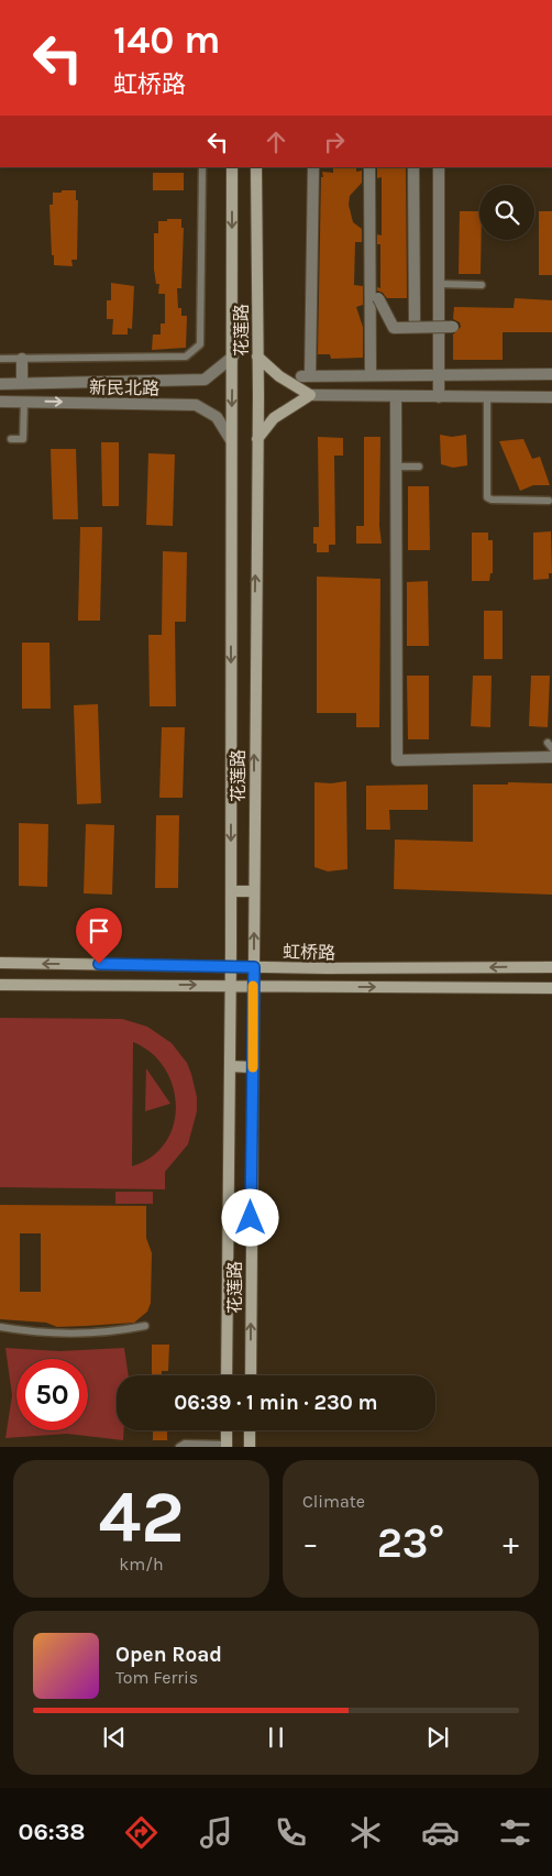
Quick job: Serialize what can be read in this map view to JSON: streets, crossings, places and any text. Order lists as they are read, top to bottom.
{
  "streets": {
    "main road": ["花莲路", "虹桥路"],
    "street": ["新民北路"]
  },
  "crossings": [
    ["花莲路", "新民北路"],
    ["花莲路", "虹桥路"]
  ],
  "page": {
    "turn": ["140 m", "虹桥路"],
    "limit": "50",
    "trip": "06:39 · 1 min · 230 m",
    "tile": [
      ["42", "km/h"],
      "Climate"
    ],
    "heat": ["−", "23°", "+"],
    "song": ["Open Road", "Tom Ferris"],
    "tabs": "06:38"
  }
}
